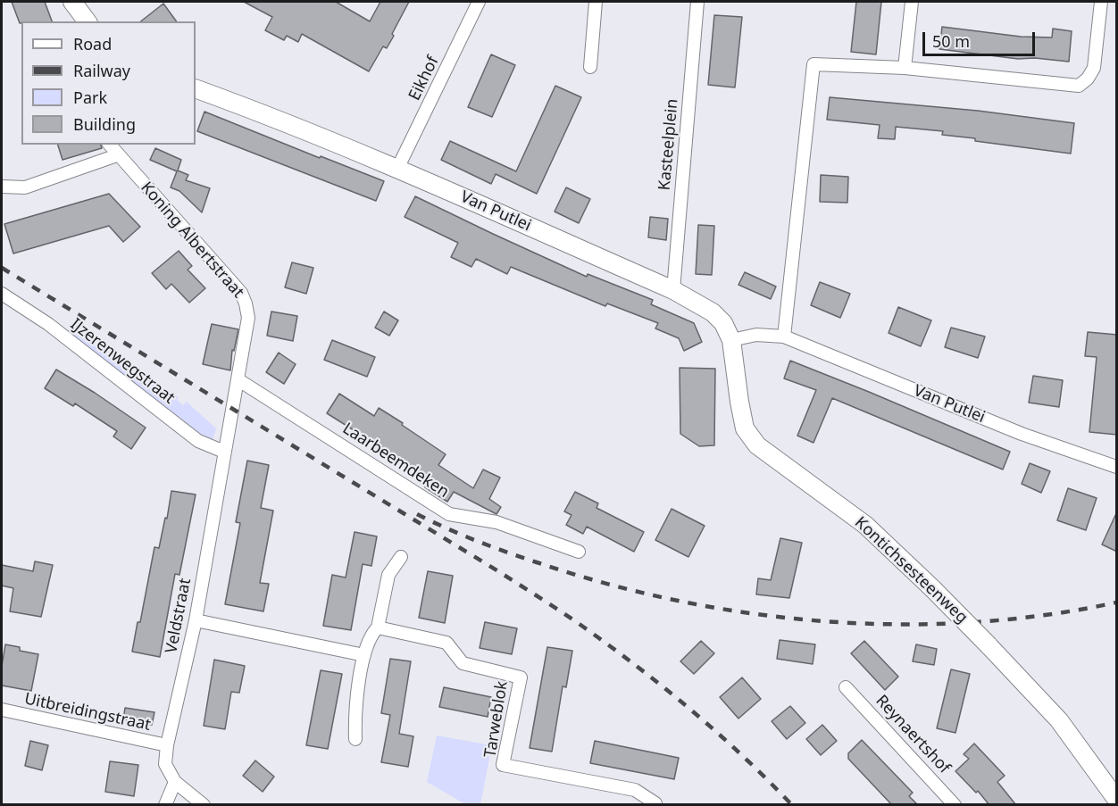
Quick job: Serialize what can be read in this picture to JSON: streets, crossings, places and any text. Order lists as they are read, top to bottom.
{
  "streets": {
    "street": [
      "Eikhof",
      "Kasteelplein",
      "Van Putlei",
      "Koning Albertstraat",
      "IJzerenwegstraat",
      "Laarbeemdeken",
      "Kontichsesteenweg",
      "Veldstraat",
      "Uitbreidingstraat",
      "Tarweblok",
      "Reynaertshof"
    ]
  },
  "crossings": [
    ["Eikhof", "Van Putlei"],
    ["Kasteelplein", "Van Putlei"],
    ["Van Putlei", "Kontichsesteenweg"],
    ["Koning Albertstraat", "Laarbeemdeken"],
    ["Koning Albertstraat", "Veldstraat"],
    ["IJzerenwegstraat", "Veldstraat"],
    ["Veldstraat", "Uitbreidingstraat"]
  ],
  "legend": [
    "Road",
    "Railway",
    "Park",
    "Building"
  ],
  "scale_bar": "50 m"
}
